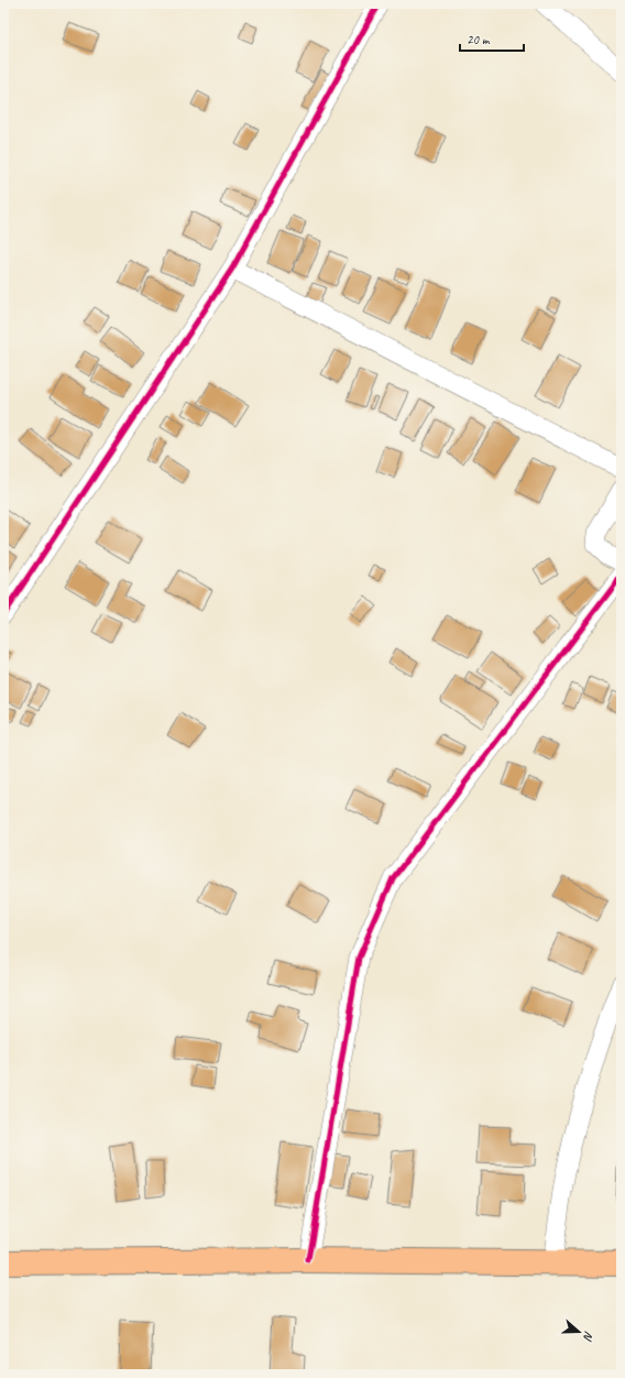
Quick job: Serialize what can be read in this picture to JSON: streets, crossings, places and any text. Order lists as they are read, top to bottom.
{
  "scale_bar": "20 m",
  "north": "right"
}
